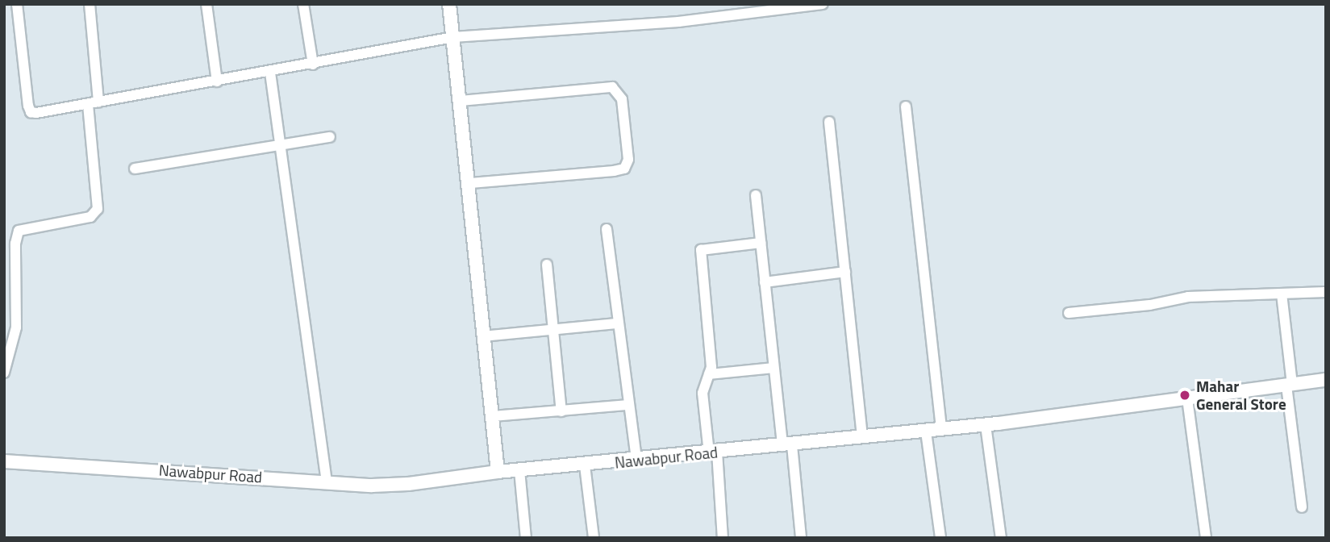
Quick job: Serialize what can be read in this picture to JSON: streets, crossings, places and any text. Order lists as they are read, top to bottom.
{
  "streets": {
    "street": ["Nawabpur Road"]
  },
  "places": ["Mahar General Store"]
}
